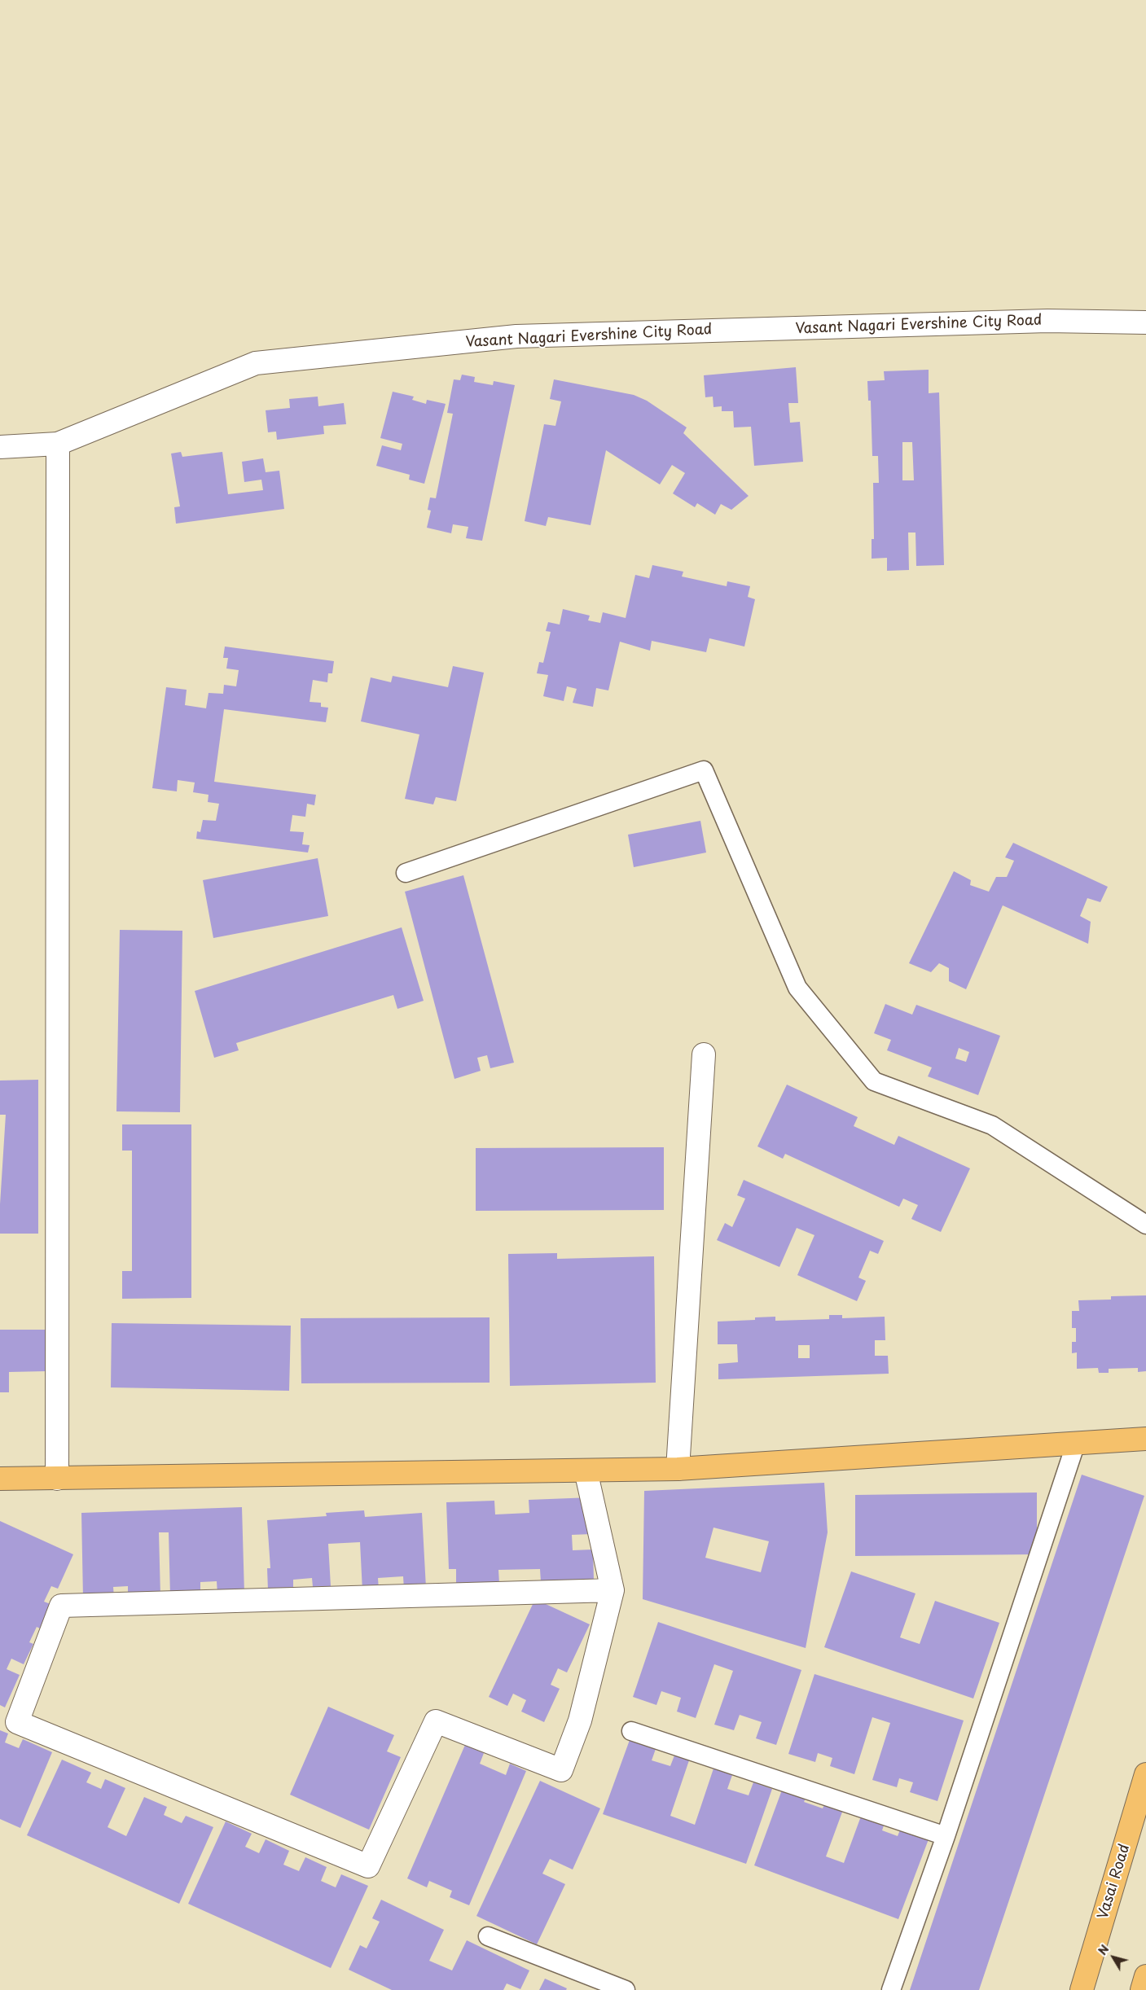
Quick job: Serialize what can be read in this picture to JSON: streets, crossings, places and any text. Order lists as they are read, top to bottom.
{
  "streets": {
    "main road": ["Vasai Road"],
    "street": ["Vasant Nagari Evershine City Road"]
  },
  "north": "top left"
}
